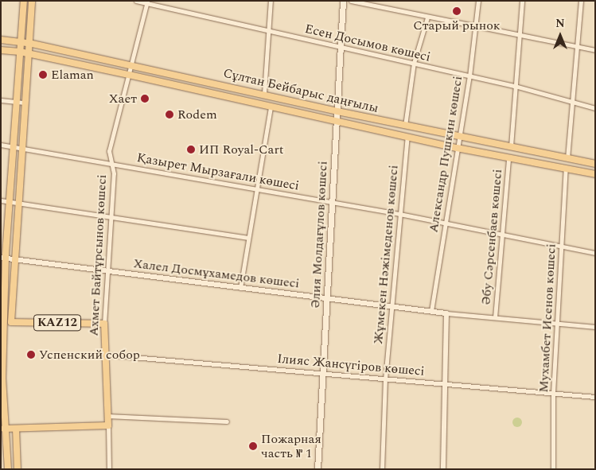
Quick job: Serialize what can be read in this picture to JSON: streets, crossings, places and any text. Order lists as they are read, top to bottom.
{
  "streets": {
    "main road": [
      "Сұлтан Бейбарыс даңғылы",
      "Әлия Молдағұлов көшесі",
      "Ахмет Байтұрсынов көшесі",
      "KAZ12"
    ],
    "street": [
      "Есен Досымов көшесі",
      "Александр Пушкин көшесі",
      "Қазырет Мырзағали көшесі",
      "Әбу Сәрсенбаев көшесі",
      "Жұмекен Нәжімеденов көшесі",
      "Халел Досмұхамедов көшесі",
      "Мухамбет Исенов көшесі",
      "Ілияс Жансүгіров көшесі"
    ]
  },
  "crossings": [
    ["Есен Досымов көшесі", "Александр Пушкин көшесі"],
    ["Есен Досымов көшесі", "Әлия Молдағұлов көшесі"],
    ["Есен Досымов көшесі", "Ахмет Байтұрсынов көшесі"],
    ["Сұлтан Бейбарыс даңғылы", "Александр Пушкин көшесі"],
    ["Сұлтан Бейбарыс даңғылы", "Әлия Молдағұлов көшесі"],
    ["Сұлтан Бейбарыс даңғылы", "Әбу Сәрсенбаев көшесі"],
    ["Сұлтан Бейбарыс даңғылы", "Жұмекен Нәжімеденов көшесі"],
    ["Сұлтан Бейбарыс даңғылы", "Ахмет Байтұрсынов көшесі"],
    ["Сұлтан Бейбарыс даңғылы", "Мухамбет Исенов көшесі"],
    ["Александр Пушкин көшесі", "Қазырет Мырзағали көшесі"],
    ["Александр Пушкин көшесі", "Халел Досмұхамедов көшесі"],
    ["Қазырет Мырзағали көшесі", "Әлия Молдағұлов көшесі"],
    ["Қазырет Мырзағали көшесі", "Әбу Сәрсенбаев көшесі"],
    ["Қазырет Мырзағали көшесі", "Жұмекен Нәжімеденов көшесі"],
    ["Қазырет Мырзағали көшесі", "Ахмет Байтұрсынов көшесі"],
    ["Қазырет Мырзағали көшесі", "Мухамбет Исенов көшесі"],
    ["Әлия Молдағұлов көшесі", "Халел Досмұхамедов көшесі"],
    ["Әлия Молдағұлов көшесі", "Ілияс Жансүгіров көшесі"],
    ["Әбу Сәрсенбаев көшесі", "Халел Досмұхамедов көшесі"],
    ["Жұмекен Нәжімеденов көшесі", "Халел Досмұхамедов көшесі"],
    ["Жұмекен Нәжімеденов көшесі", "Ілияс Жансүгіров көшесі"],
    ["Ахмет Байтұрсынов көшесі", "Халел Досмұхамедов көшесі"],
    ["Ахмет Байтұрсынов көшесі", "KAZ12"],
    ["Ахмет Байтұрсынов көшесі", "Ілияс Жансүгіров көшесі"],
    ["Халел Досмұхамедов көшесі", "Мухамбет Исенов көшесі"],
    ["Мухамбет Исенов көшесі", "Ілияс Жансүгіров көшесі"]
  ],
  "places": [
    "Старый рынок",
    "Elaman",
    "Хает",
    "Rodem",
    "ИП Royal-Cart",
    "Успенский собор",
    "Пожарная часть № 1"
  ],
  "north": "top"
}
